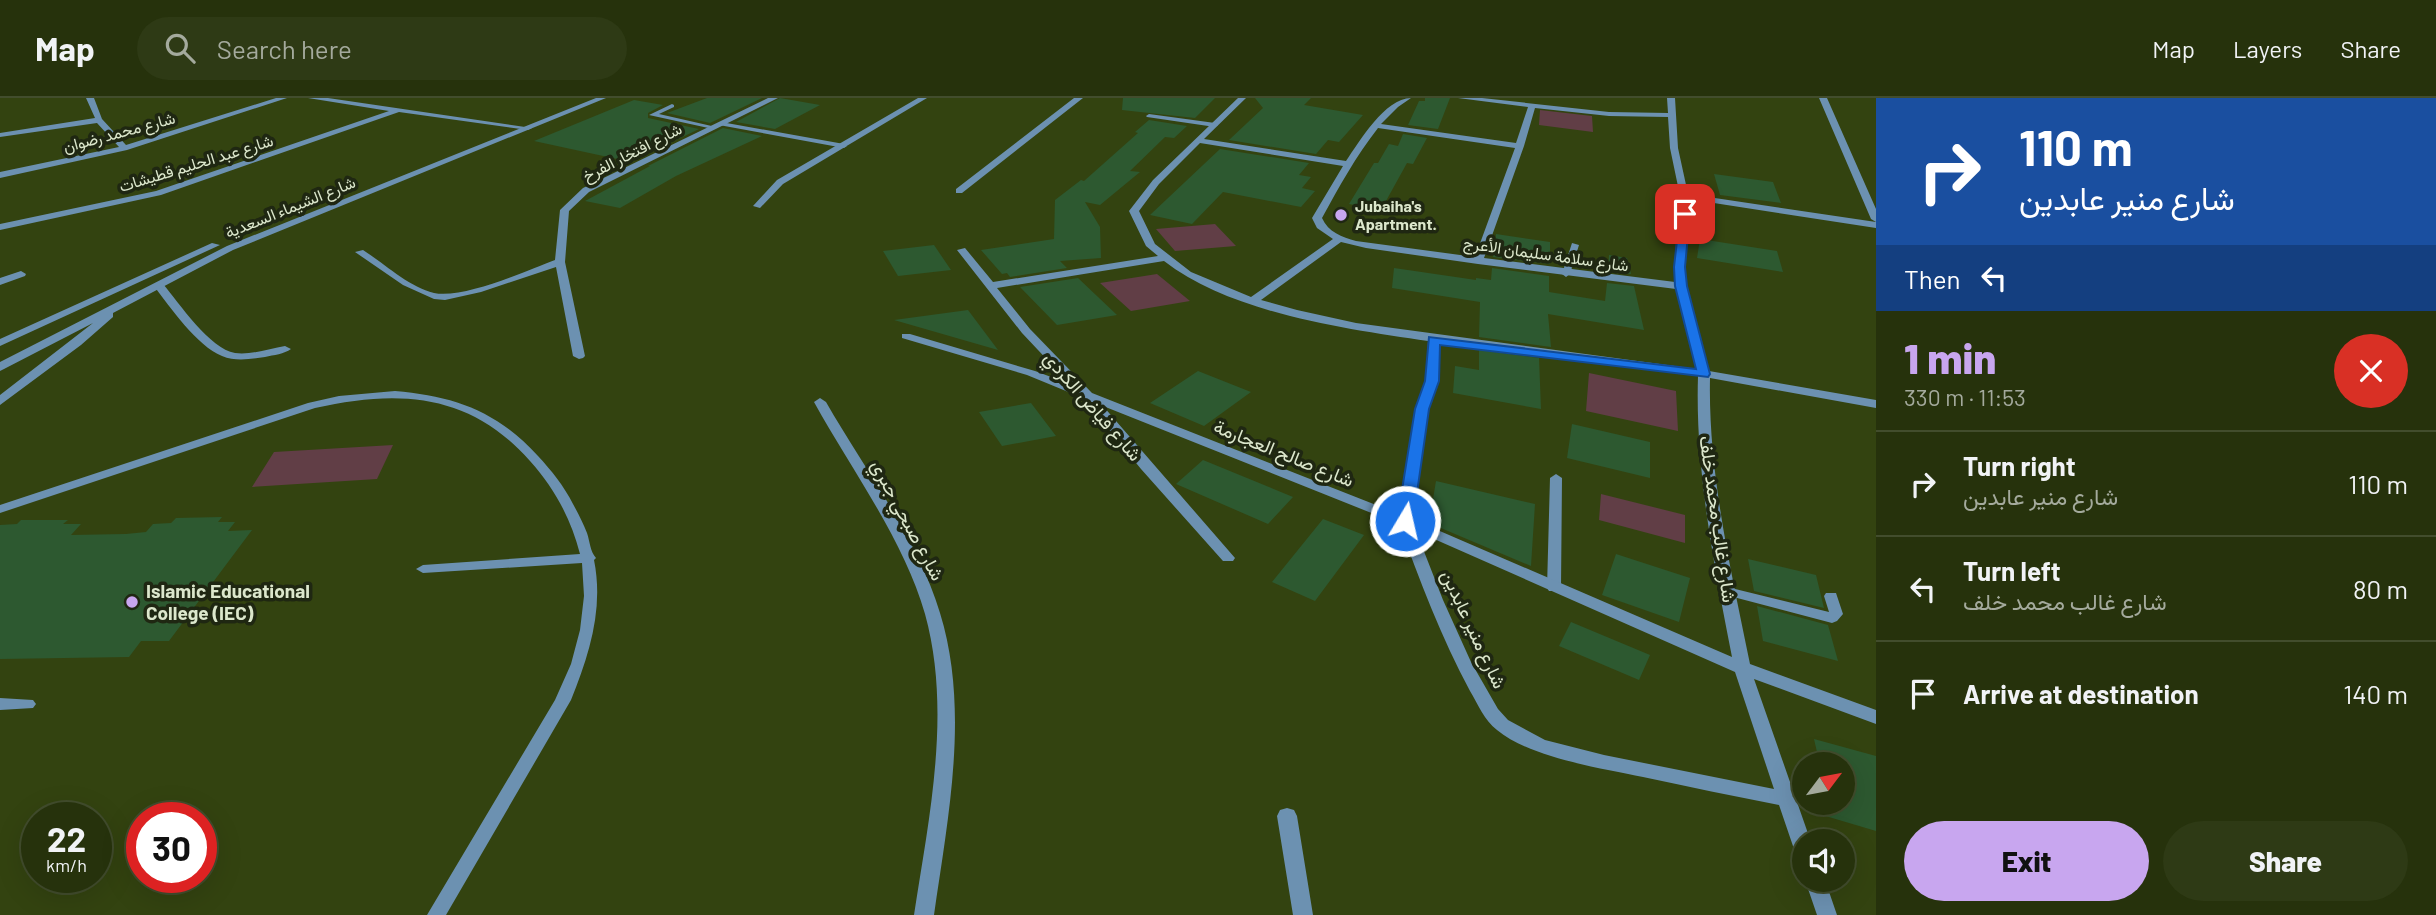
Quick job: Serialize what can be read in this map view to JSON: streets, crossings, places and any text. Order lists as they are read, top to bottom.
{
  "streets": {
    "street": [
      "شارع محمد رضوان",
      "شارع افتخار الفرخ",
      "شارع عبد الحليم قطيشات",
      "شارع الشيماء السعدية",
      "شارع سلامة سليمان الأعرج",
      "شارع فياض الكردي",
      "شارع صالح العجارمة",
      "شارع غالب محمد خلف",
      "شارع صبحي جبري",
      "شارع منير عابدين"
    ]
  },
  "crossings": [
    ["شارع سلامة سليمان الأعرج", "شارع غالب محمد خلف"],
    ["شارع فياض الكردي", "شارع صالح العجارمة"],
    ["شارع صالح العجارمة", "شارع غالب محمد خلف"],
    ["شارع صالح العجارمة", "شارع منير عابدين"],
    ["شارع غالب محمد خلف", "شارع منير عابدين"]
  ],
  "places": ["Jubaiha's Apartment.", "Islamic Educational College (IEC)"],
  "north": "top right",
  "page": {
    "header": "Map",
    "search": "Search here",
    "nav": ["Map", "Layers", "Share"],
    "turn": ["110 m", "شارع منير عابدين"],
    "then": "Then",
    "heading": ["1 min", "330 m · 11:53"],
    "list": [
      {
        "name": "Turn right",
        "note": "شارع منير عابدين",
        "value": "110 m"
      },
      {
        "name": "Turn left",
        "note": "شارع غالب محمد خلف",
        "value": "80 m"
      },
      {
        "name": "Arrive at destination",
        "value": "140 m"
      }
    ],
    "speed": "22 km/h",
    "limit": "30",
    "buttons": ["Exit", "Share"]
  }
}
